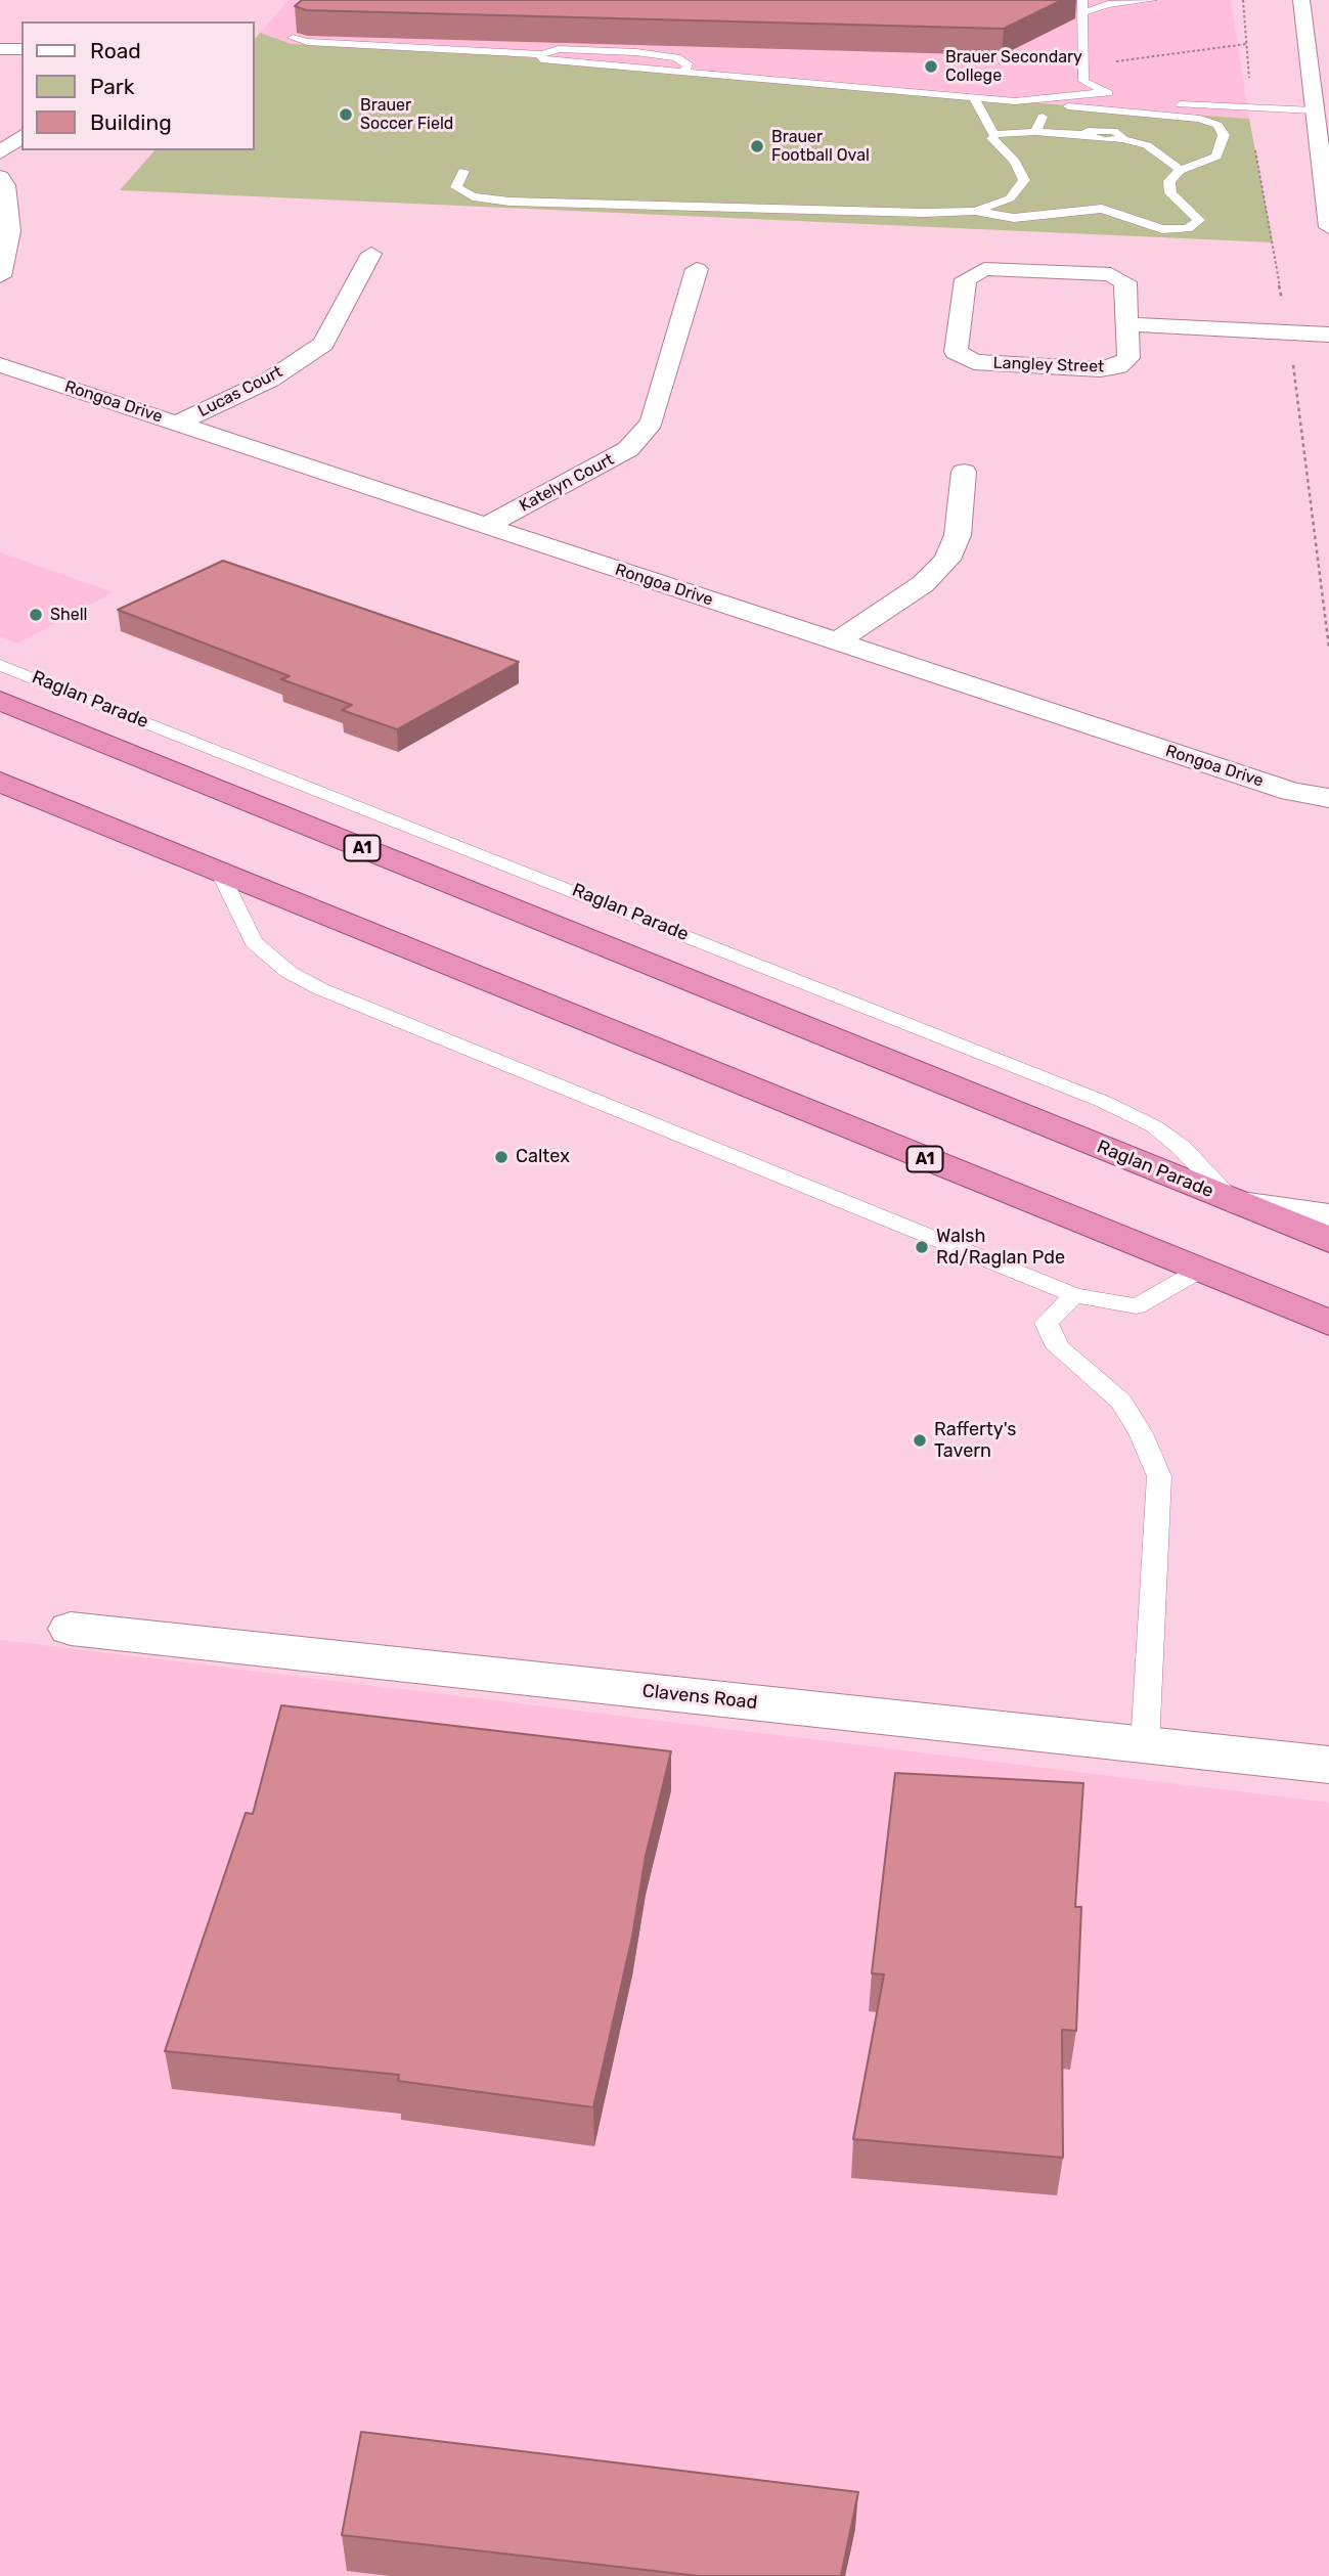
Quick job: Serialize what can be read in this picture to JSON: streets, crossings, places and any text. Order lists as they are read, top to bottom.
{
  "streets": {
    "highway": ["Raglan Parade", "A1"],
    "street": [
      "Langley Street",
      "Lucas Court",
      "Rongoa Drive",
      "Katelyn Court",
      "Clavens Road"
    ]
  },
  "crossings": [
    ["Lucas Court", "Rongoa Drive"],
    ["Rongoa Drive", "Katelyn Court"]
  ],
  "places": [
    "Brauer Secondary College",
    "Brauer Soccer Field",
    "Brauer Football Oval",
    "Shell",
    "Caltex",
    "Walsh Rd/Raglan Pde",
    "Rafferty's Tavern"
  ],
  "legend": ["Road", "Park", "Building"]
}
